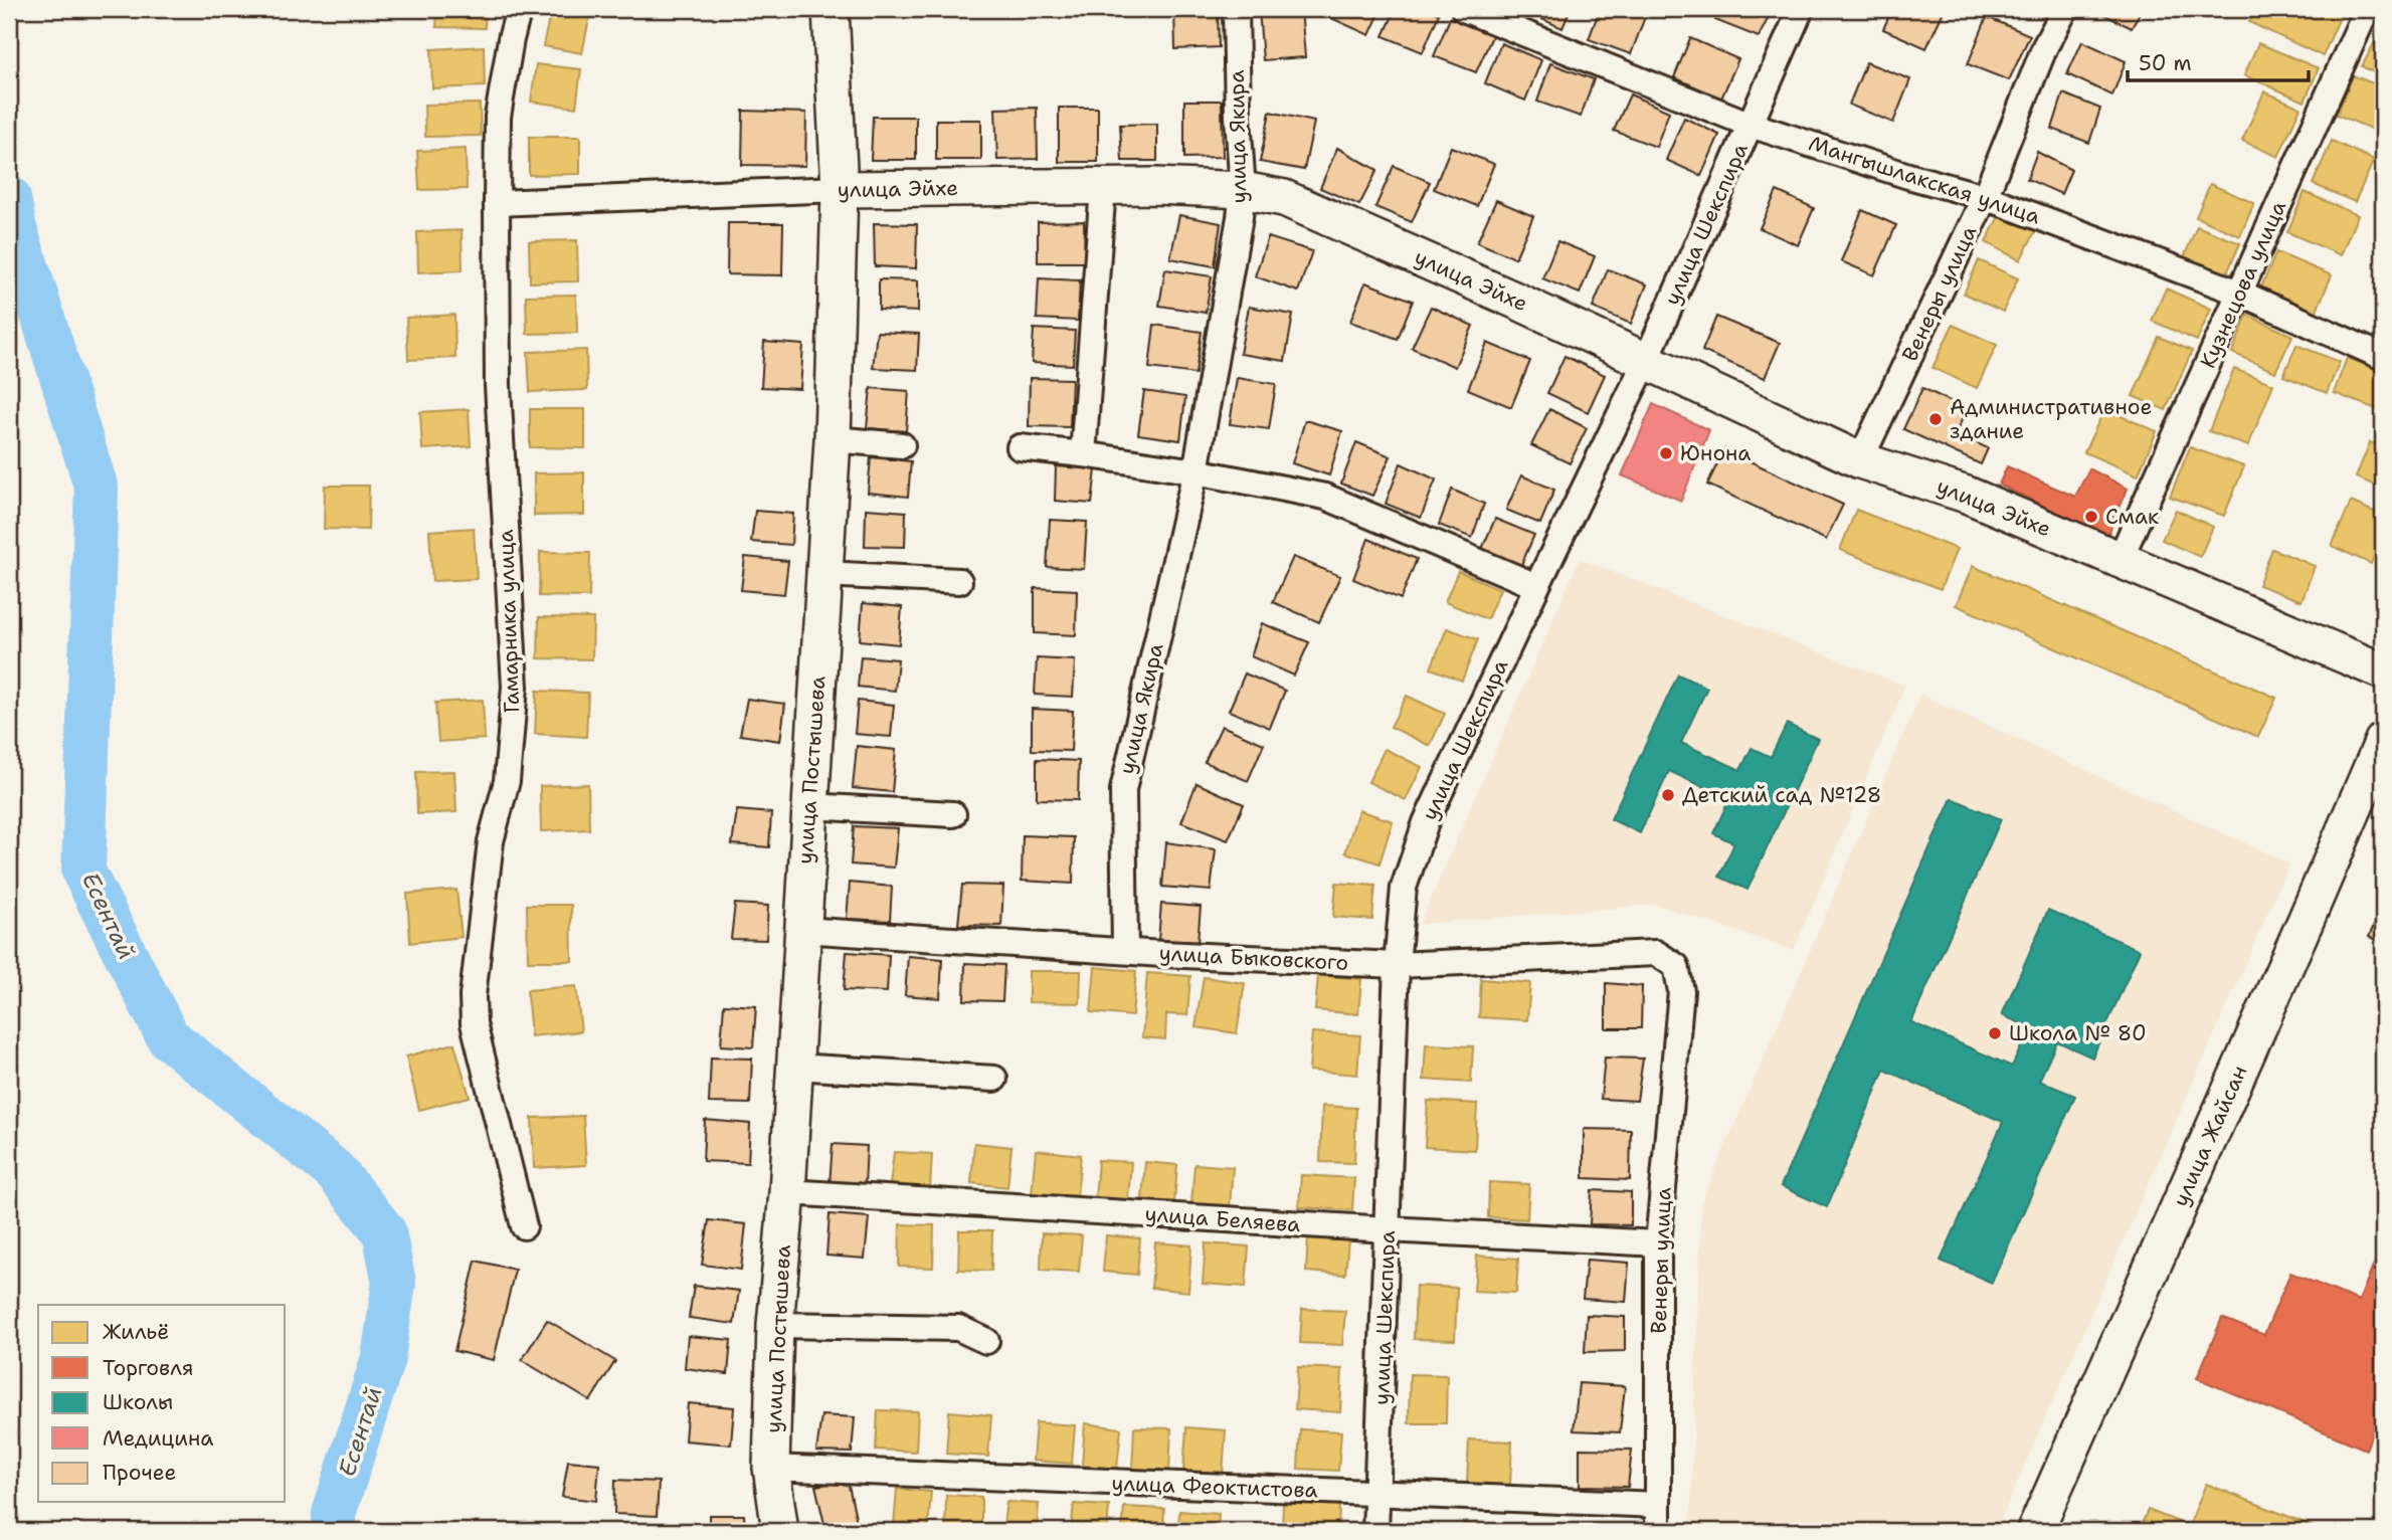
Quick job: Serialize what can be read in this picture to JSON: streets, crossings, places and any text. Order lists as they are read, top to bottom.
{
  "streets": {
    "street": [
      "улица Якира",
      "Мангышлакская улица",
      "улица Эйхе",
      "улица Шекспира",
      "Кузнецова улица",
      "Венеры улица",
      "Гамарника улица",
      "улица Постышева",
      "улица Быковского",
      "улица Жайсан",
      "улица Беляева",
      "улица Феоктистова"
    ]
  },
  "crossings": [
    ["улица Якира", "улица Эйхе"],
    ["улица Якира", "улица Быковского"],
    ["Мангышлакская улица", "улица Шекспира"],
    ["Мангышлакская улица", "Кузнецова улица"],
    ["Мангышлакская улица", "Венеры улица"],
    ["улица Эйхе", "улица Шекспира"],
    ["улица Эйхе", "Кузнецова улица"],
    ["улица Эйхе", "Венеры улица"],
    ["улица Эйхе", "Гамарника улица"],
    ["улица Эйхе", "улица Постышева"],
    ["улица Шекспира", "улица Быковского"],
    ["улица Шекспира", "улица Беляева"],
    ["улица Шекспира", "улица Феоктистова"],
    ["Венеры улица", "улица Быковского"],
    ["Венеры улица", "улица Беляева"],
    ["Венеры улица", "улица Феоктистова"],
    ["улица Постышева", "улица Быковского"],
    ["улица Постышева", "улица Беляева"],
    ["улица Постышева", "улица Феоктистова"]
  ],
  "water": ["Есентай"],
  "places": [
    "Административное здание",
    "Юнона",
    "Смак",
    "Детский сад №128",
    "Школа № 80"
  ],
  "legend": [
    "Жильё",
    "Торговля",
    "Школы",
    "Медицина",
    "Прочее"
  ],
  "scale_bar": "50 m"
}
